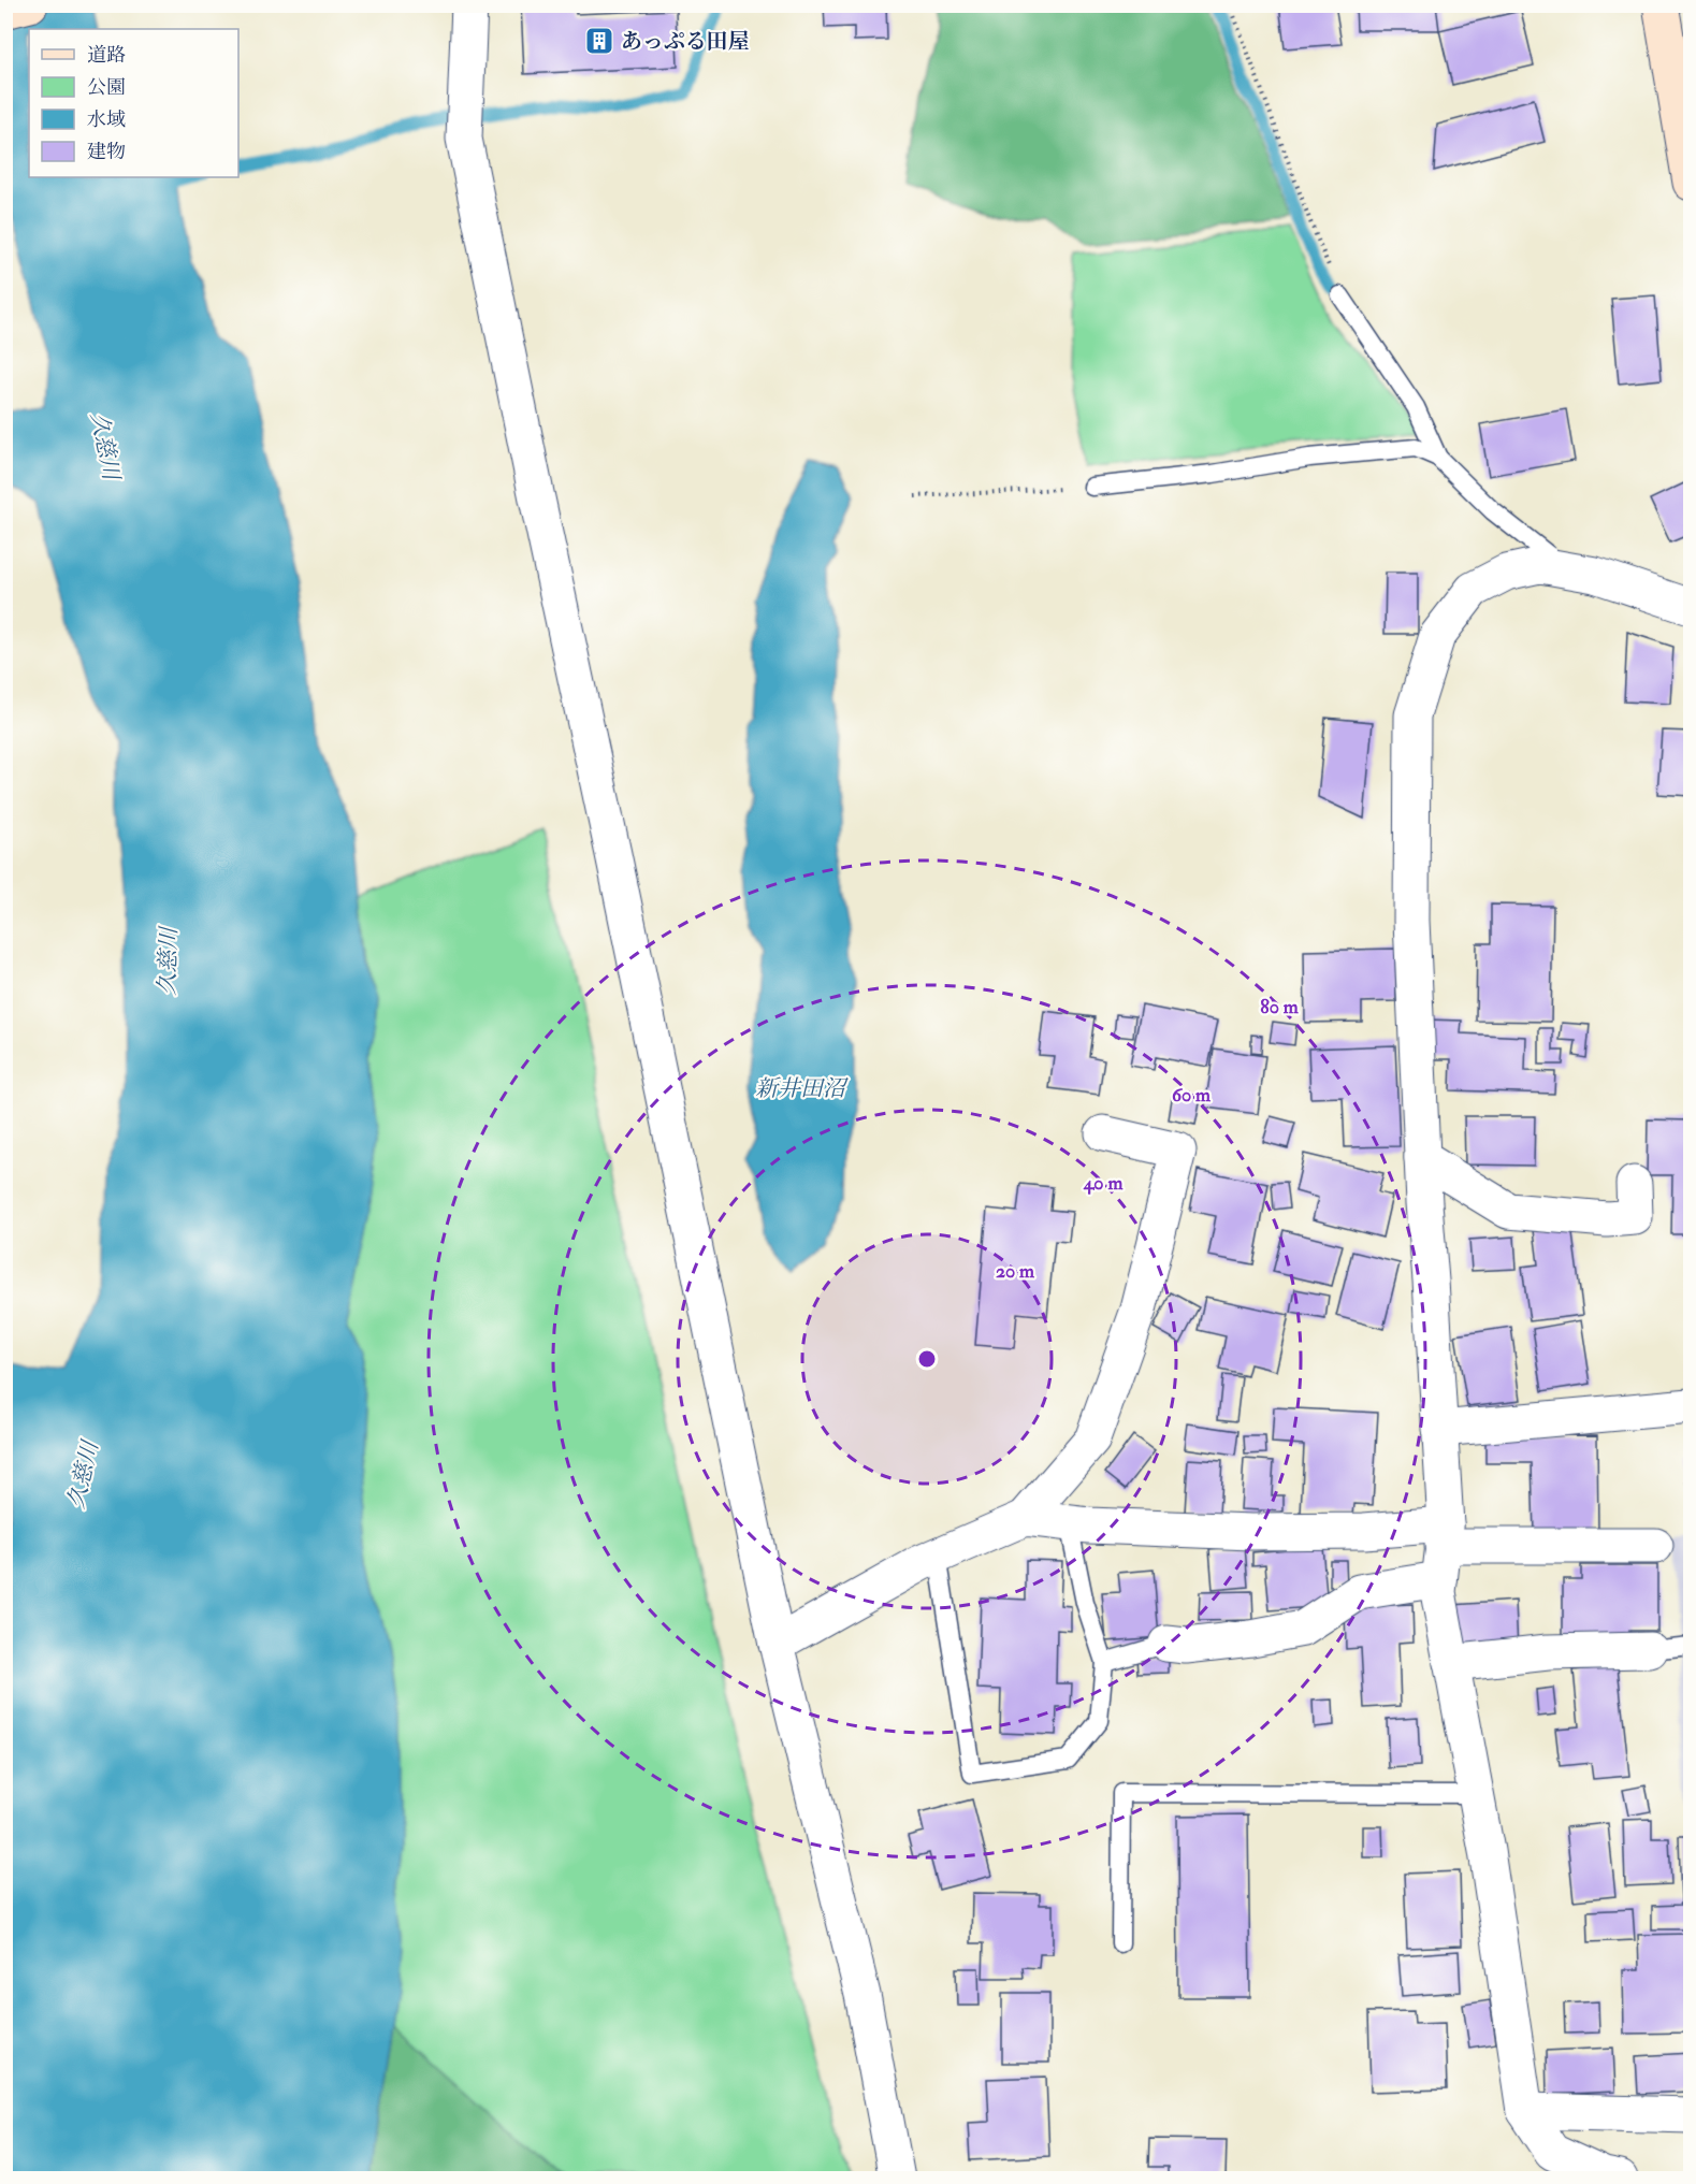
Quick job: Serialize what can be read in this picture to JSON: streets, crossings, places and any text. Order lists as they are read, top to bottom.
{
  "water": ["久慈川", "新井田沼"],
  "places": {
    "building": ["あっぷる田屋"]
  },
  "legend": [
    "道路",
    "公園",
    "水域",
    "建物"
  ],
  "rings": [
    "80 m",
    "60 m",
    "40 m",
    "20 m"
  ]
}
